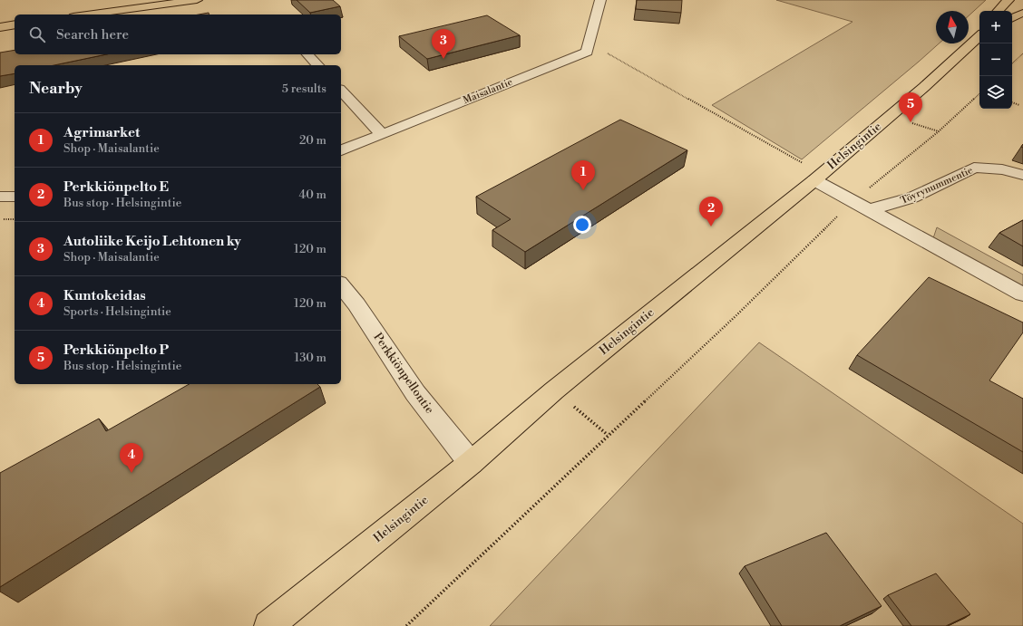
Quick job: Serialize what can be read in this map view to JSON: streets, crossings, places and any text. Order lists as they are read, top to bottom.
{
  "streets": {
    "main road": ["Helsingintie"],
    "street": ["Maisalantie", "Töyrynummentie", "Perkkiönpellontie"]
  },
  "crossings": [
    ["Helsingintie", "Perkkiönpellontie"]
  ],
  "north": "top",
  "page": {
    "map_buttons": ["+", "−"],
    "search": "Search here",
    "pins": [
      "3",
      "5",
      "1",
      "2",
      "4"
    ],
    "heading": ["Nearby", "5 results"],
    "list": [
      {
        "mark": "1",
        "name": "Agrimarket",
        "note": "Shop · Maisalantie",
        "value": "20 m"
      },
      {
        "mark": "2",
        "name": "Perkkiönpelto E",
        "note": "Bus stop · Helsingintie",
        "value": "40 m"
      },
      {
        "mark": "3",
        "name": "Autoliike Keijo Lehtonen ky",
        "note": "Shop · Maisalantie",
        "value": "120 m"
      },
      {
        "mark": "4",
        "name": "Kuntokeidas",
        "note": "Sports · Helsingintie",
        "value": "120 m"
      },
      {
        "mark": "5",
        "name": "Perkkiönpelto P",
        "note": "Bus stop · Helsingintie",
        "value": "130 m"
      }
    ]
  }
}
